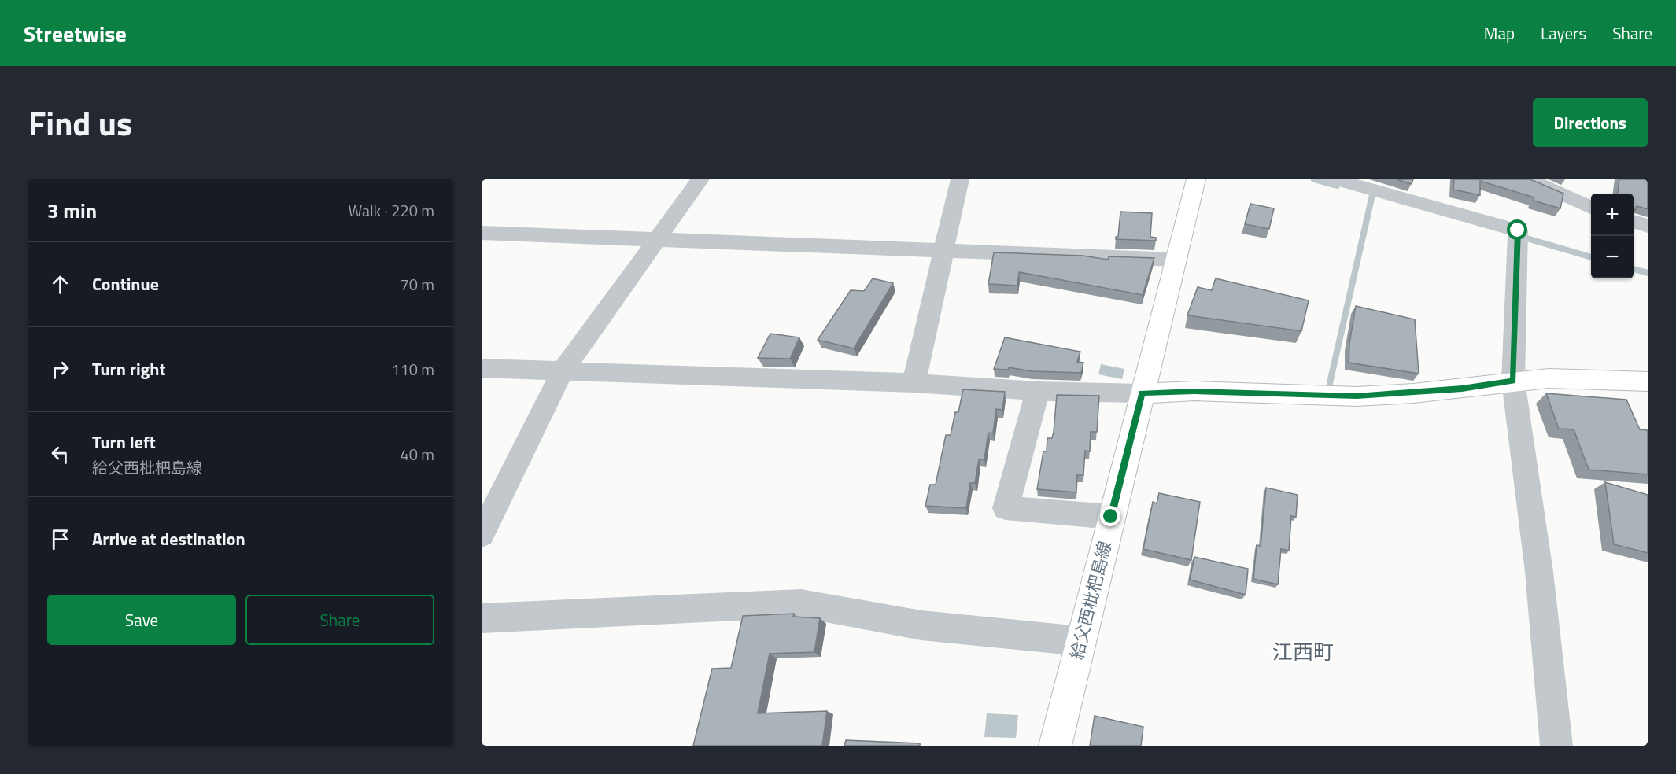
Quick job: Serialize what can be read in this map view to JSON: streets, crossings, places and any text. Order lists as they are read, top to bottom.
{
  "streets": {
    "main road": ["給父西枇杷島線"]
  },
  "districts": ["江西町"],
  "page": {
    "header": "Streetwise",
    "nav": ["Map", "Layers", "Share"],
    "title": "Find us",
    "buttons": [
      "Directions",
      ["Save", "Share"]
    ],
    "heading": ["3 min", "Walk · 220 m"],
    "map_buttons": ["+", "−"],
    "list": [
      ["Continue", "70 m"],
      ["Turn right", "110 m"],
      ["Turn left", "給父西枇杷島線", "40 m"],
      "Arrive at destination"
    ]
  }
}
